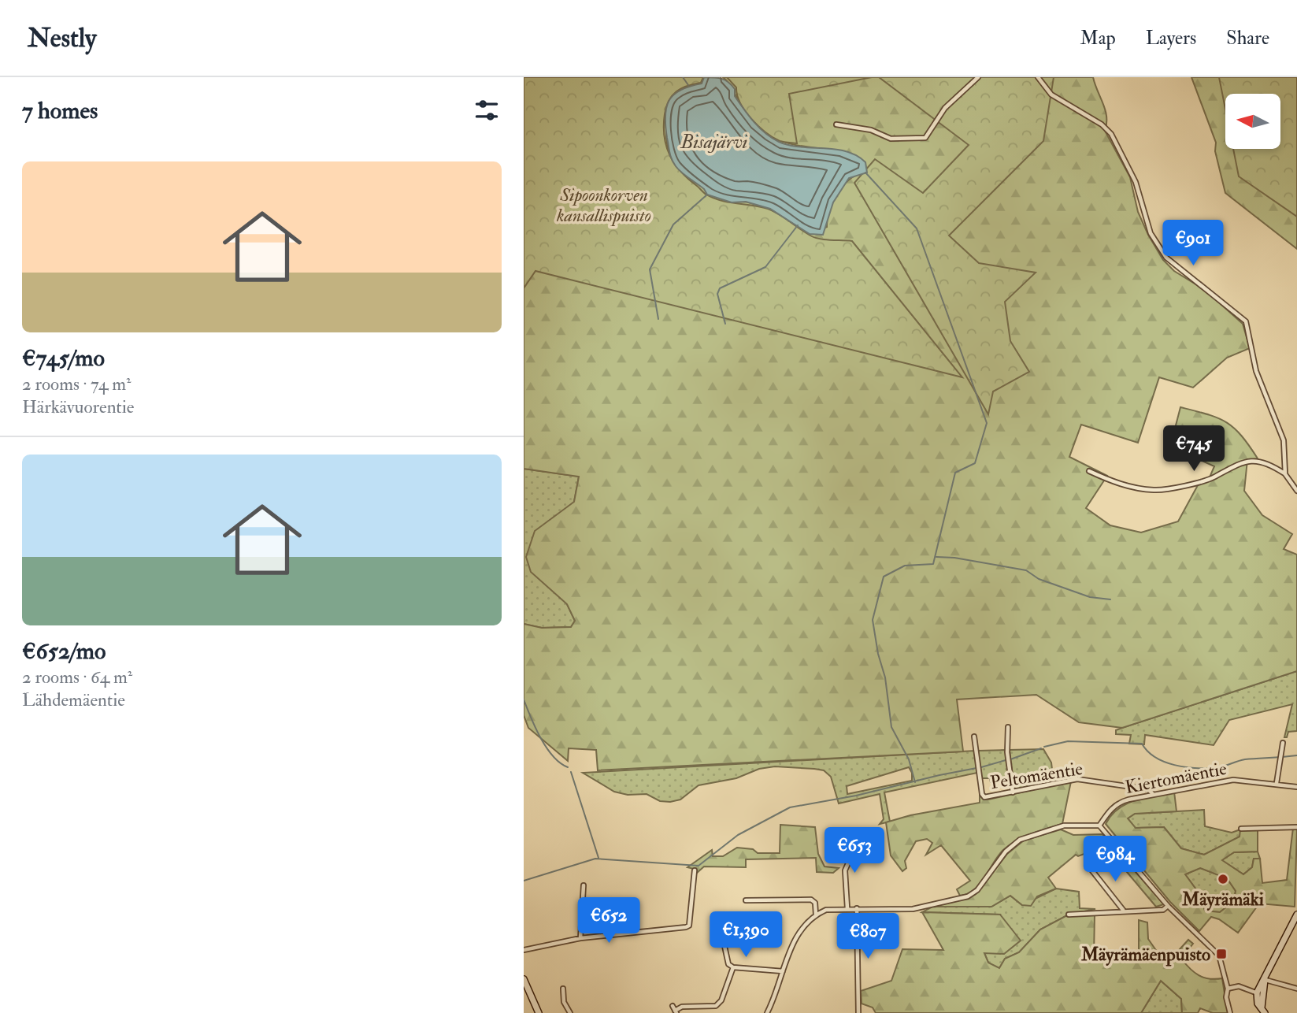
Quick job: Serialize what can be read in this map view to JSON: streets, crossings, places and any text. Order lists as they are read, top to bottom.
{
  "streets": {
    "street": ["Peltomäentie", "Kiertomäentie"]
  },
  "crossings": [
    ["Peltomäentie", "Kiertomäentie"]
  ],
  "water": ["Bisajärvi"],
  "parks": ["Sipoonkorven kansallispuisto"],
  "places": {
    "other": ["Mäyrämäki"],
    "transit": ["Mäyrämäenpuisto"]
  },
  "north": "left",
  "page": {
    "header": "Nestly",
    "nav": ["Map", "Layers", "Share"],
    "heading": "7 homes",
    "list": [
      {
        "name": "€745/mo",
        "note": "2 rooms · 74 m² · Härkävuorentie"
      },
      {
        "name": "€652/mo",
        "note": "2 rooms · 64 m² · Lähdemäentie"
      }
    ],
    "price": [
      "€901",
      "€745",
      "€653",
      "€984",
      "€652",
      "€1,390",
      "€807"
    ]
  }
}
